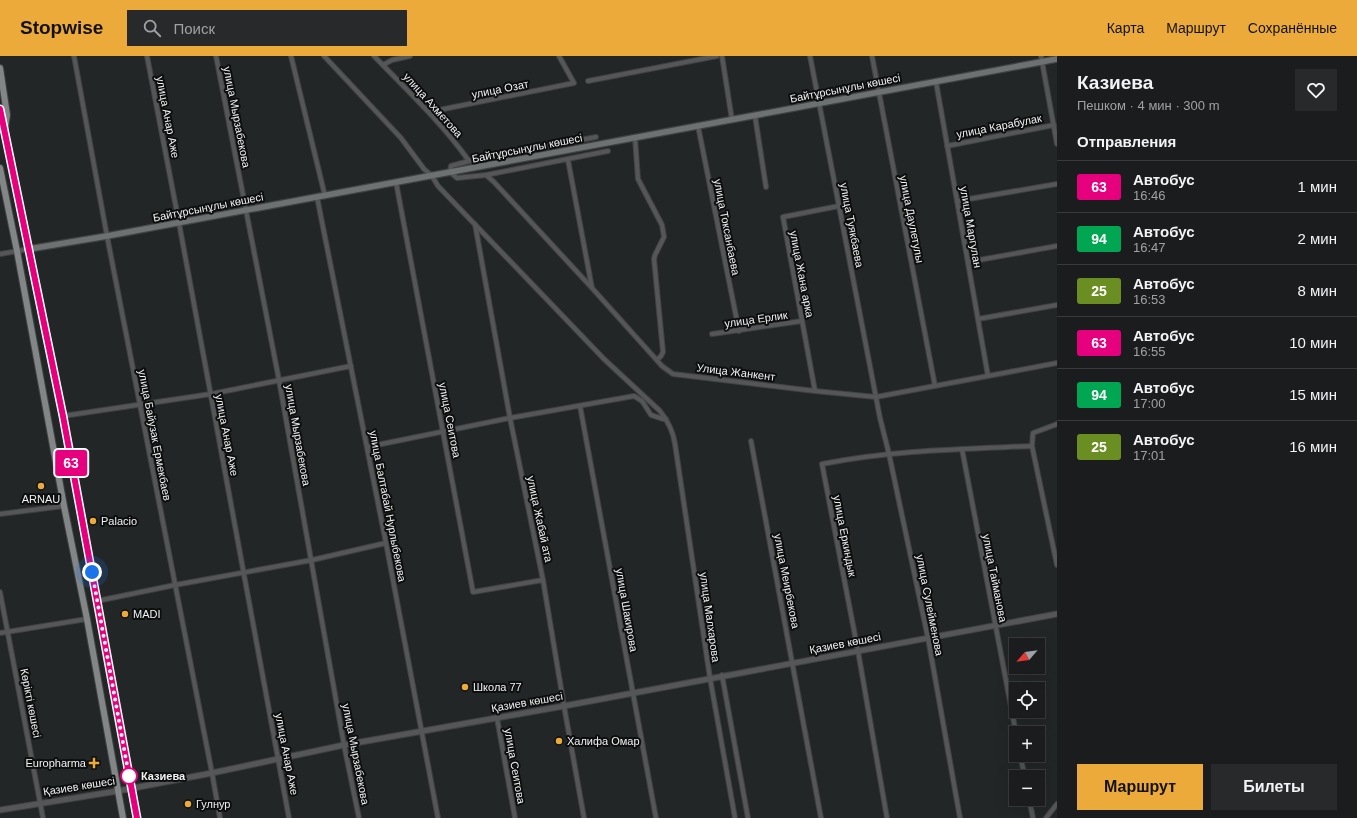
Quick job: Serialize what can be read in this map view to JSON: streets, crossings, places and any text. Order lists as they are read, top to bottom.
{
  "streets": {
    "main road": ["Байтұрсынұлы көшесі"],
    "street": [
      "улица Озат",
      "улица Ахметова",
      "улица Анар Аже",
      "улица Мырзабекова",
      "улица Карабулак",
      "улица Даулетулы",
      "улица Туякбаева",
      "улица Токсанбаева",
      "улица Маргулан",
      "улица Жана арка",
      "улица Ерлик",
      "Улица Жанкент",
      "улица Сеитова",
      "улица Байузак Ермекбаев",
      "улица Балтабай Нурлыбекова",
      "улица Жабай ата",
      "улица Еркиндык",
      "улица Тайманова",
      "улица Меирбекова",
      "улица Сулейменова",
      "улица Шакирова",
      "улица Малхарова",
      "Қазиев көшесі",
      "Көрікті көшесі"
    ]
  },
  "crossings": [
    ["Байтұрсынұлы көшесі", "улица Анар Аже"],
    ["Байтұрсынұлы көшесі", "улица Мырзабекова"],
    ["Байтұрсынұлы көшесі", "улица Даулетулы"],
    ["Байтұрсынұлы көшесі", "улица Туякбаева"],
    ["Байтұрсынұлы көшесі", "улица Токсанбаева"],
    ["Байтұрсынұлы көшесі", "улица Маргулан"],
    ["Байтұрсынұлы көшесі", "улица Сеитова"],
    ["Байтұрсынұлы көшесі", "улица Байузак Ермекбаев"],
    ["Байтұрсынұлы көшесі", "улица Балтабай Нурлыбекова"],
    ["Байтұрсынұлы көшесі", "улица Малхарова"],
    ["улица Озат", "улица Ахметова"],
    ["улица Анар Аже", "Қазиев көшесі"],
    ["улица Мырзабекова", "Қазиев көшесі"],
    ["улица Карабулак", "улица Маргулан"],
    ["улица Даулетулы", "Улица Жанкент"],
    ["улица Туякбаева", "улица Жана арка"],
    ["улица Туякбаева", "Улица Жанкент"],
    ["улица Туякбаева", "улица Сулейменова"],
    ["улица Токсанбаева", "улица Ерлик"],
    ["улица Маргулан", "Улица Жанкент"],
    ["улица Жана арка", "улица Ерлик"],
    ["улица Жана арка", "Улица Жанкент"],
    ["Улица Жанкент", "улица Сулейменова"],
    ["улица Сеитова", "улица Жабай ата"],
    ["улица Сеитова", "Қазиев көшесі"],
    ["улица Байузак Ермекбаев", "Қазиев көшесі"],
    ["улица Балтабай Нурлыбекова", "Қазиев көшесі"],
    ["улица Жабай ата", "улица Малхарова"],
    ["улица Жабай ата", "Қазиев көшесі"],
    ["улица Еркиндык", "улица Тайманова"],
    ["улица Еркиндык", "улица Сулейменова"],
    ["улица Еркиндык", "Қазиев көшесі"],
    ["улица Тайманова", "Қазиев көшесі"],
    ["улица Меирбекова", "Қазиев көшесі"],
    ["улица Сулейменова", "Қазиев көшесі"],
    ["улица Шакирова", "Қазиев көшесі"],
    ["улица Малхарова", "Қазиев көшесі"],
    ["Қазиев көшесі", "Көрікті көшесі"]
  ],
  "places": {
    "other": [
      "ARNAU",
      "Palacio",
      "MADI",
      "Школа 77",
      "Халифа Омар",
      "Казиева",
      "Гулнур"
    ],
    "health": ["Europharma"]
  },
  "lines": ["bus line 63"],
  "north": "bottom left",
  "page": {
    "header": "Stopwise",
    "search": "Поиск",
    "nav": ["Карта", "Маршрут", "Сохранённые"],
    "on_map": "63",
    "heading": [
      ["Казиева", "Пешком · 4 мин · 300 m"],
      "Отправления"
    ],
    "list": [
      {
        "mark": "63",
        "name": "Автобус",
        "note": "16:46",
        "value": "1 мин"
      },
      {
        "mark": "94",
        "name": "Автобус",
        "note": "16:47",
        "value": "2 мин"
      },
      {
        "mark": "25",
        "name": "Автобус",
        "note": "16:53",
        "value": "8 мин"
      },
      {
        "mark": "63",
        "name": "Автобус",
        "note": "16:55",
        "value": "10 мин"
      },
      {
        "mark": "94",
        "name": "Автобус",
        "note": "17:00",
        "value": "15 мин"
      },
      {
        "mark": "25",
        "name": "Автобус",
        "note": "17:01",
        "value": "16 мин"
      }
    ],
    "map_buttons": ["+", "−"],
    "buttons": ["Маршрут", "Билеты"]
  }
}
